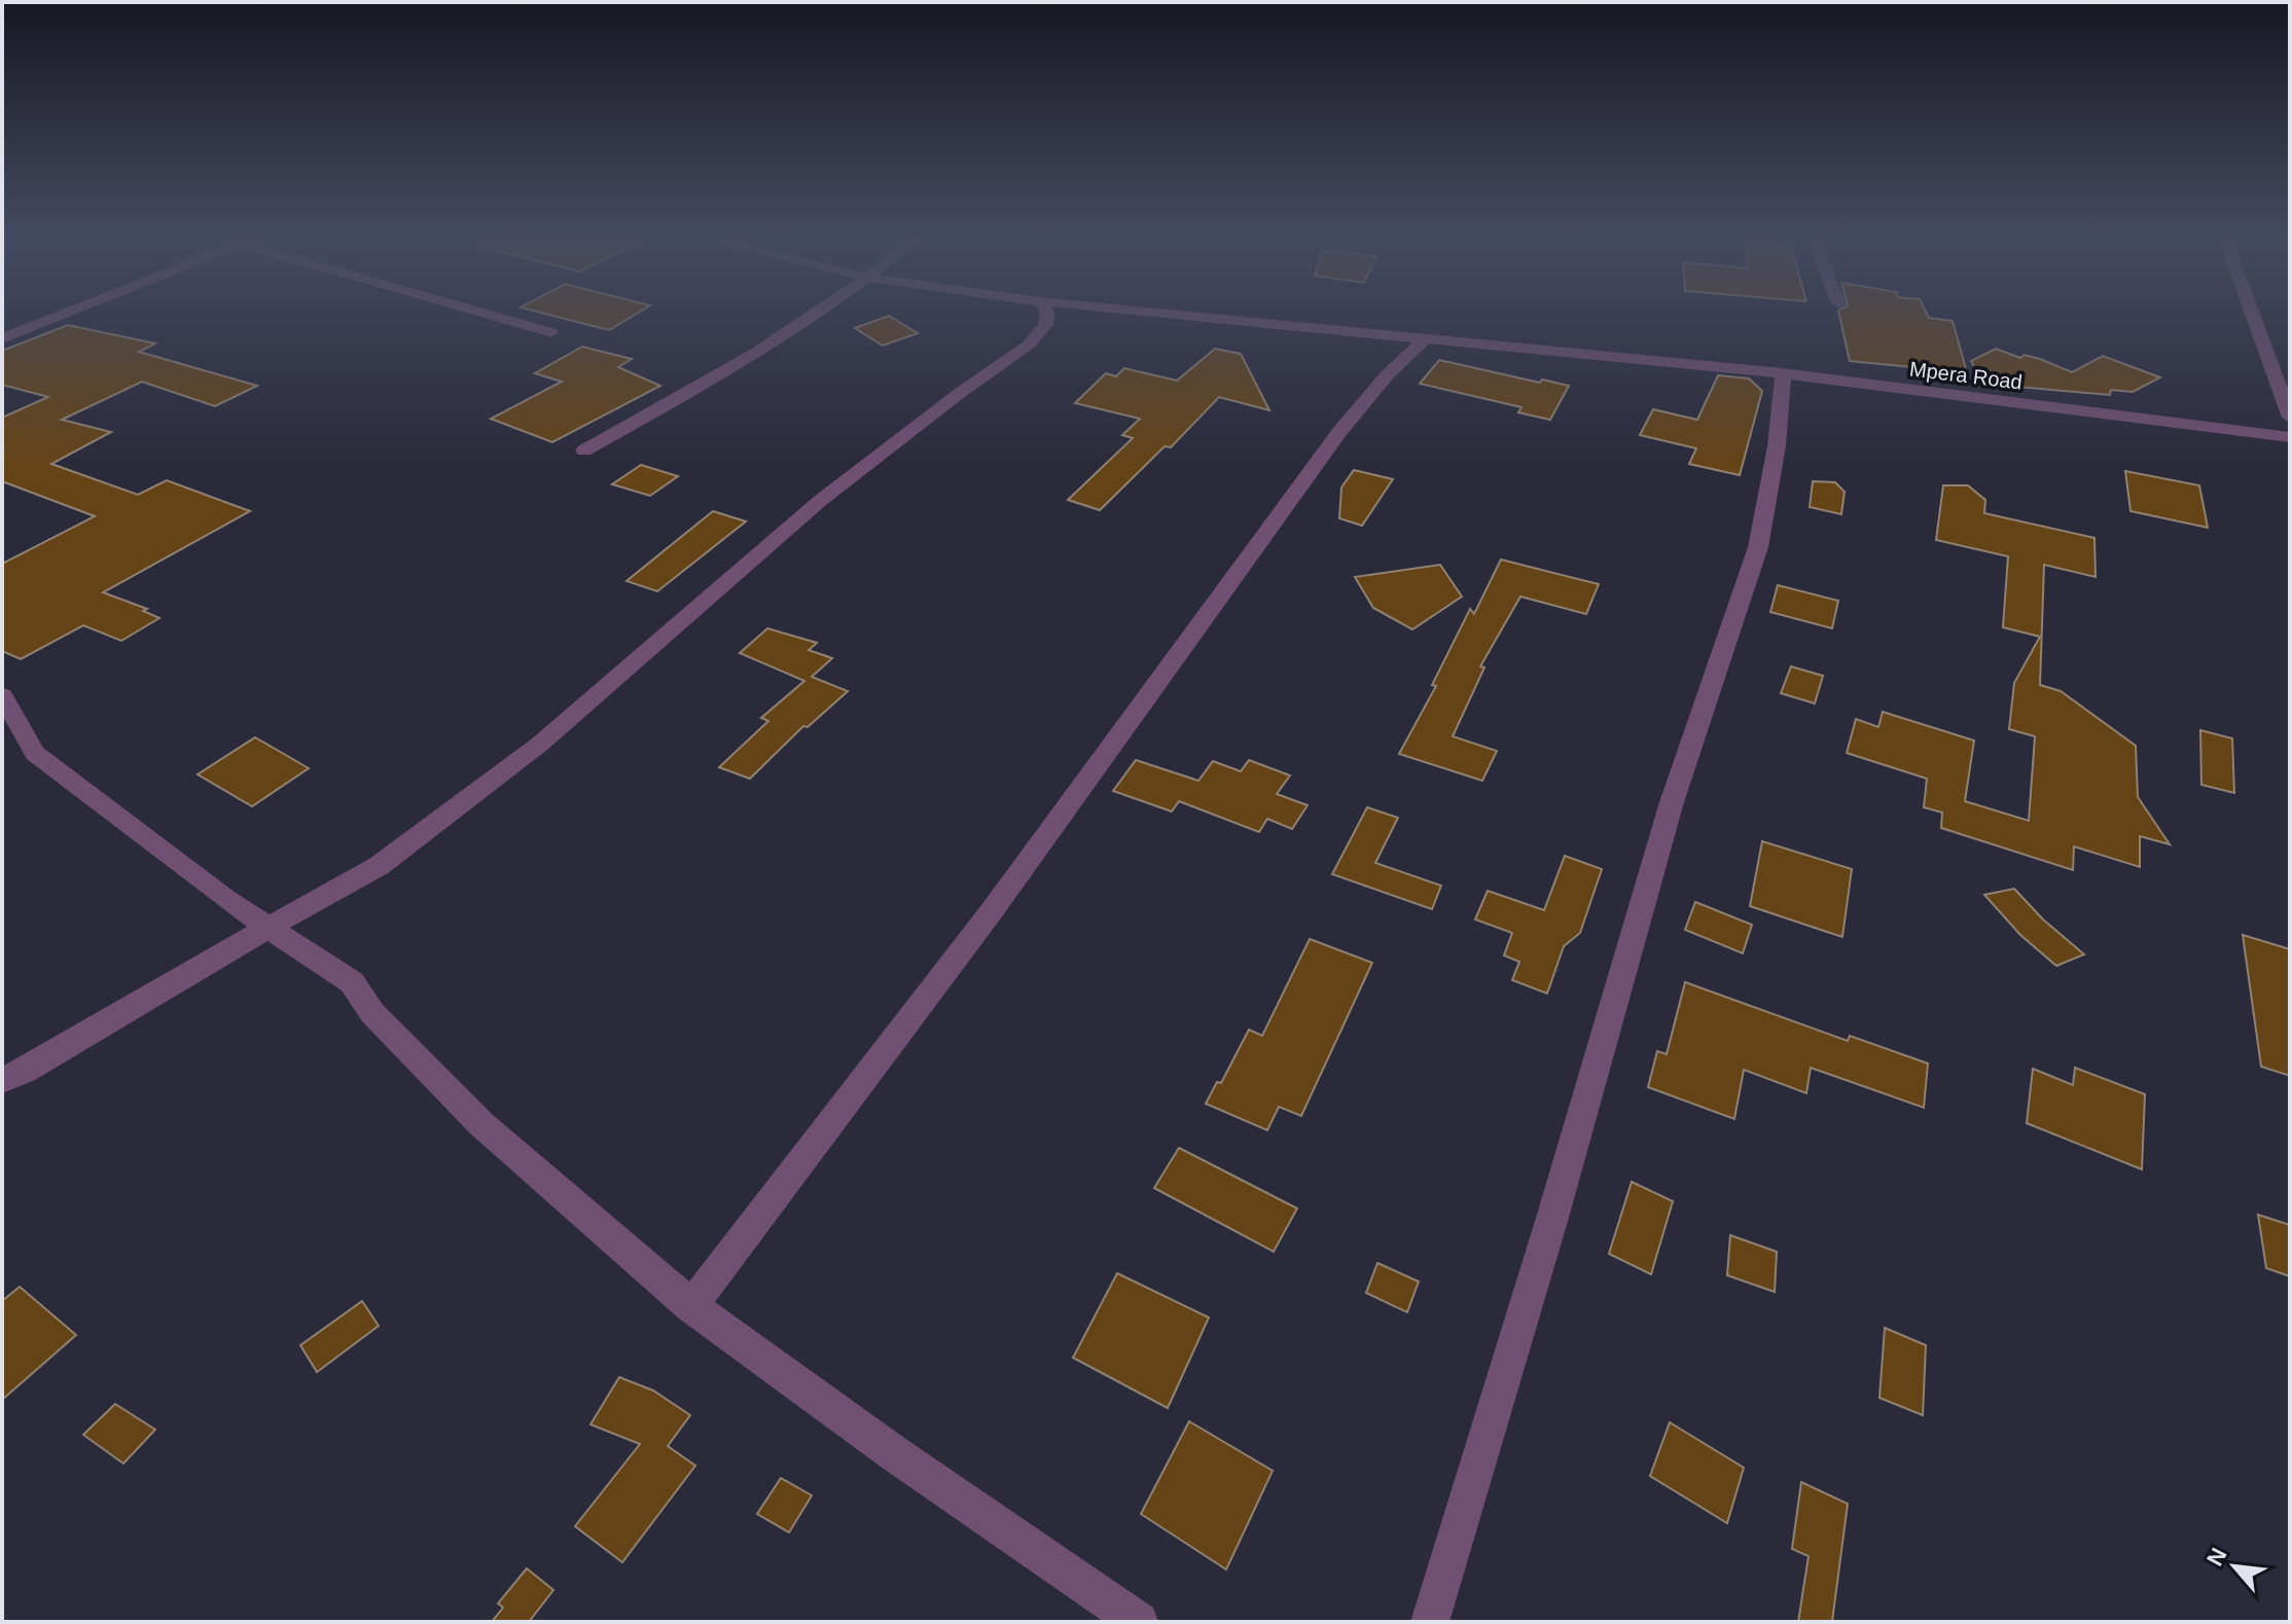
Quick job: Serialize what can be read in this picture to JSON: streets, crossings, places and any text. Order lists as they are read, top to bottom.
{
  "streets": {
    "street": ["Mpera Road"]
  },
  "north": "top left"
}
